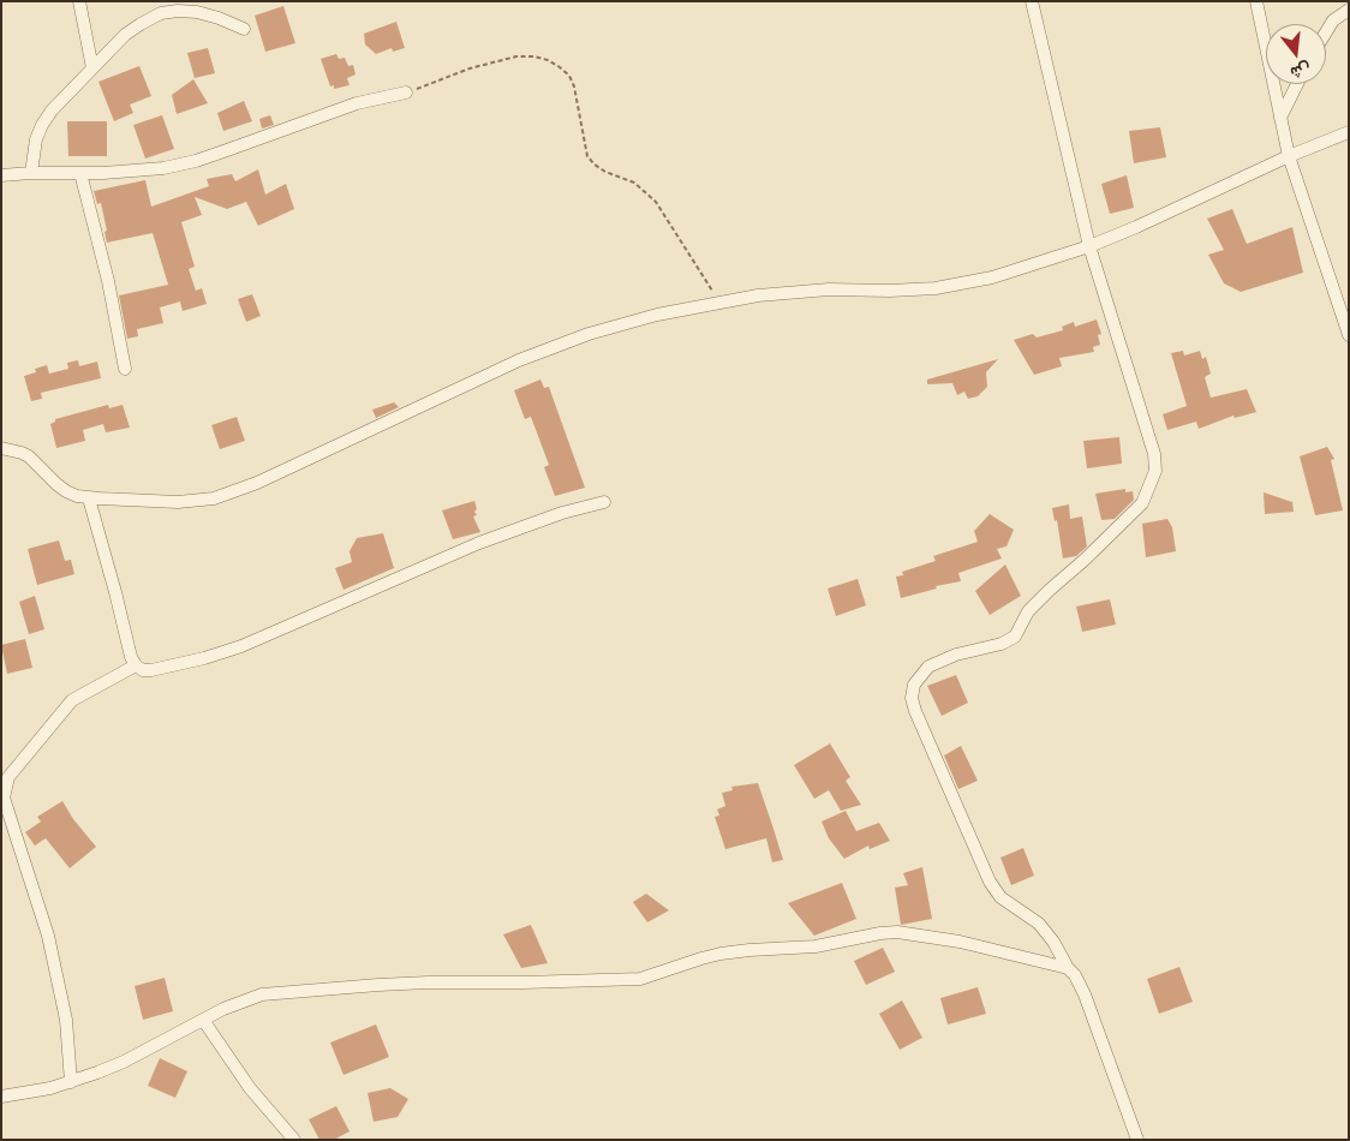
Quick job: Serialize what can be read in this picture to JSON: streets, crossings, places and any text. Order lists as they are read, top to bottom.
{
  "north": "bottom"
}
